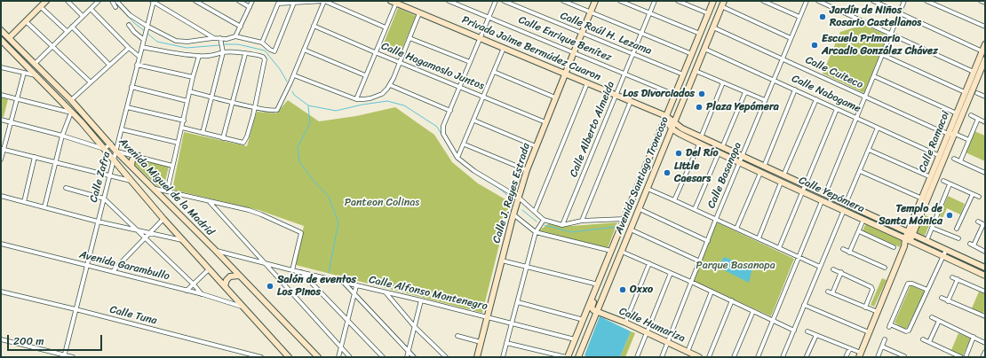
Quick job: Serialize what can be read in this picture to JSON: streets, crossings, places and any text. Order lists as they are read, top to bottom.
{
  "streets": {
    "main road": [
      "Privada Jaime Bermúdez Cuaron",
      "Calle Ramacoi",
      "Avenida Santiago Troncoso",
      "Avenida Miguel de la Madrid",
      "Calle J. Reyes Estrada",
      "Calle Yepómera",
      "Calle Humariza"
    ],
    "street": [
      "Calle Raúl H. Lezama",
      "Calle Enrique Benítez",
      "Calle Hagamoslo Juntos",
      "Calle Cuiteco",
      "Calle Nabogame",
      "Calle Alberto Almeida",
      "Calle Basanopa",
      "Calle Zafra",
      "Avenida Garambullo",
      "Calle Alfonso Montenegro",
      "Calle Tuna"
    ]
  },
  "crossings": [
    ["Calle Raúl H. Lezama", "Calle Alberto Almeida"],
    ["Calle Raúl H. Lezama", "Avenida Santiago Troncoso"],
    ["Calle Raúl H. Lezama", "Calle J. Reyes Estrada"],
    ["Calle Enrique Benítez", "Calle Alberto Almeida"],
    ["Calle Enrique Benítez", "Avenida Santiago Troncoso"],
    ["Calle Enrique Benítez", "Calle J. Reyes Estrada"],
    ["Privada Jaime Bermúdez Cuaron", "Calle Alberto Almeida"],
    ["Privada Jaime Bermúdez Cuaron", "Avenida Santiago Troncoso"],
    ["Privada Jaime Bermúdez Cuaron", "Calle J. Reyes Estrada"],
    ["Privada Jaime Bermúdez Cuaron", "Calle Yepómera"],
    ["Calle Hagamoslo Juntos", "Calle J. Reyes Estrada"],
    ["Calle Cuiteco", "Calle Ramacoi"],
    ["Calle Cuiteco", "Avenida Santiago Troncoso"],
    ["Calle Cuiteco", "Calle Basanopa"],
    ["Calle Nabogame", "Calle Ramacoi"],
    ["Calle Nabogame", "Avenida Santiago Troncoso"],
    ["Calle Nabogame", "Calle Basanopa"],
    ["Calle Ramacoi", "Calle Yepómera"],
    ["Avenida Santiago Troncoso", "Calle Yepómera"],
    ["Avenida Santiago Troncoso", "Calle Alfonso Montenegro"],
    ["Avenida Santiago Troncoso", "Calle Humariza"],
    ["Calle Basanopa", "Calle Yepómera"],
    ["Calle Basanopa", "Calle Humariza"],
    ["Calle Zafra", "Avenida Miguel de la Madrid"],
    ["Calle Zafra", "Avenida Garambullo"],
    ["Calle Zafra", "Calle Tuna"],
    ["Avenida Miguel de la Madrid", "Avenida Garambullo"],
    ["Avenida Miguel de la Madrid", "Calle Alfonso Montenegro"],
    ["Calle J. Reyes Estrada", "Calle Alfonso Montenegro"]
  ],
  "parks": ["Panteon Colinas", "Parque Basanopa"],
  "places": [
    "Jardín de Niños Rosario Castellanos",
    "Escuela Primaria Arcadio González Chávez",
    "Los Divorciados",
    "Plaza Yepómera",
    "Del Río",
    "Little Caesars",
    "Templo de Santa Mónica",
    "Salón de eventos Los Pinos",
    "Oxxo"
  ],
  "scale_bar": "200 m"
}
